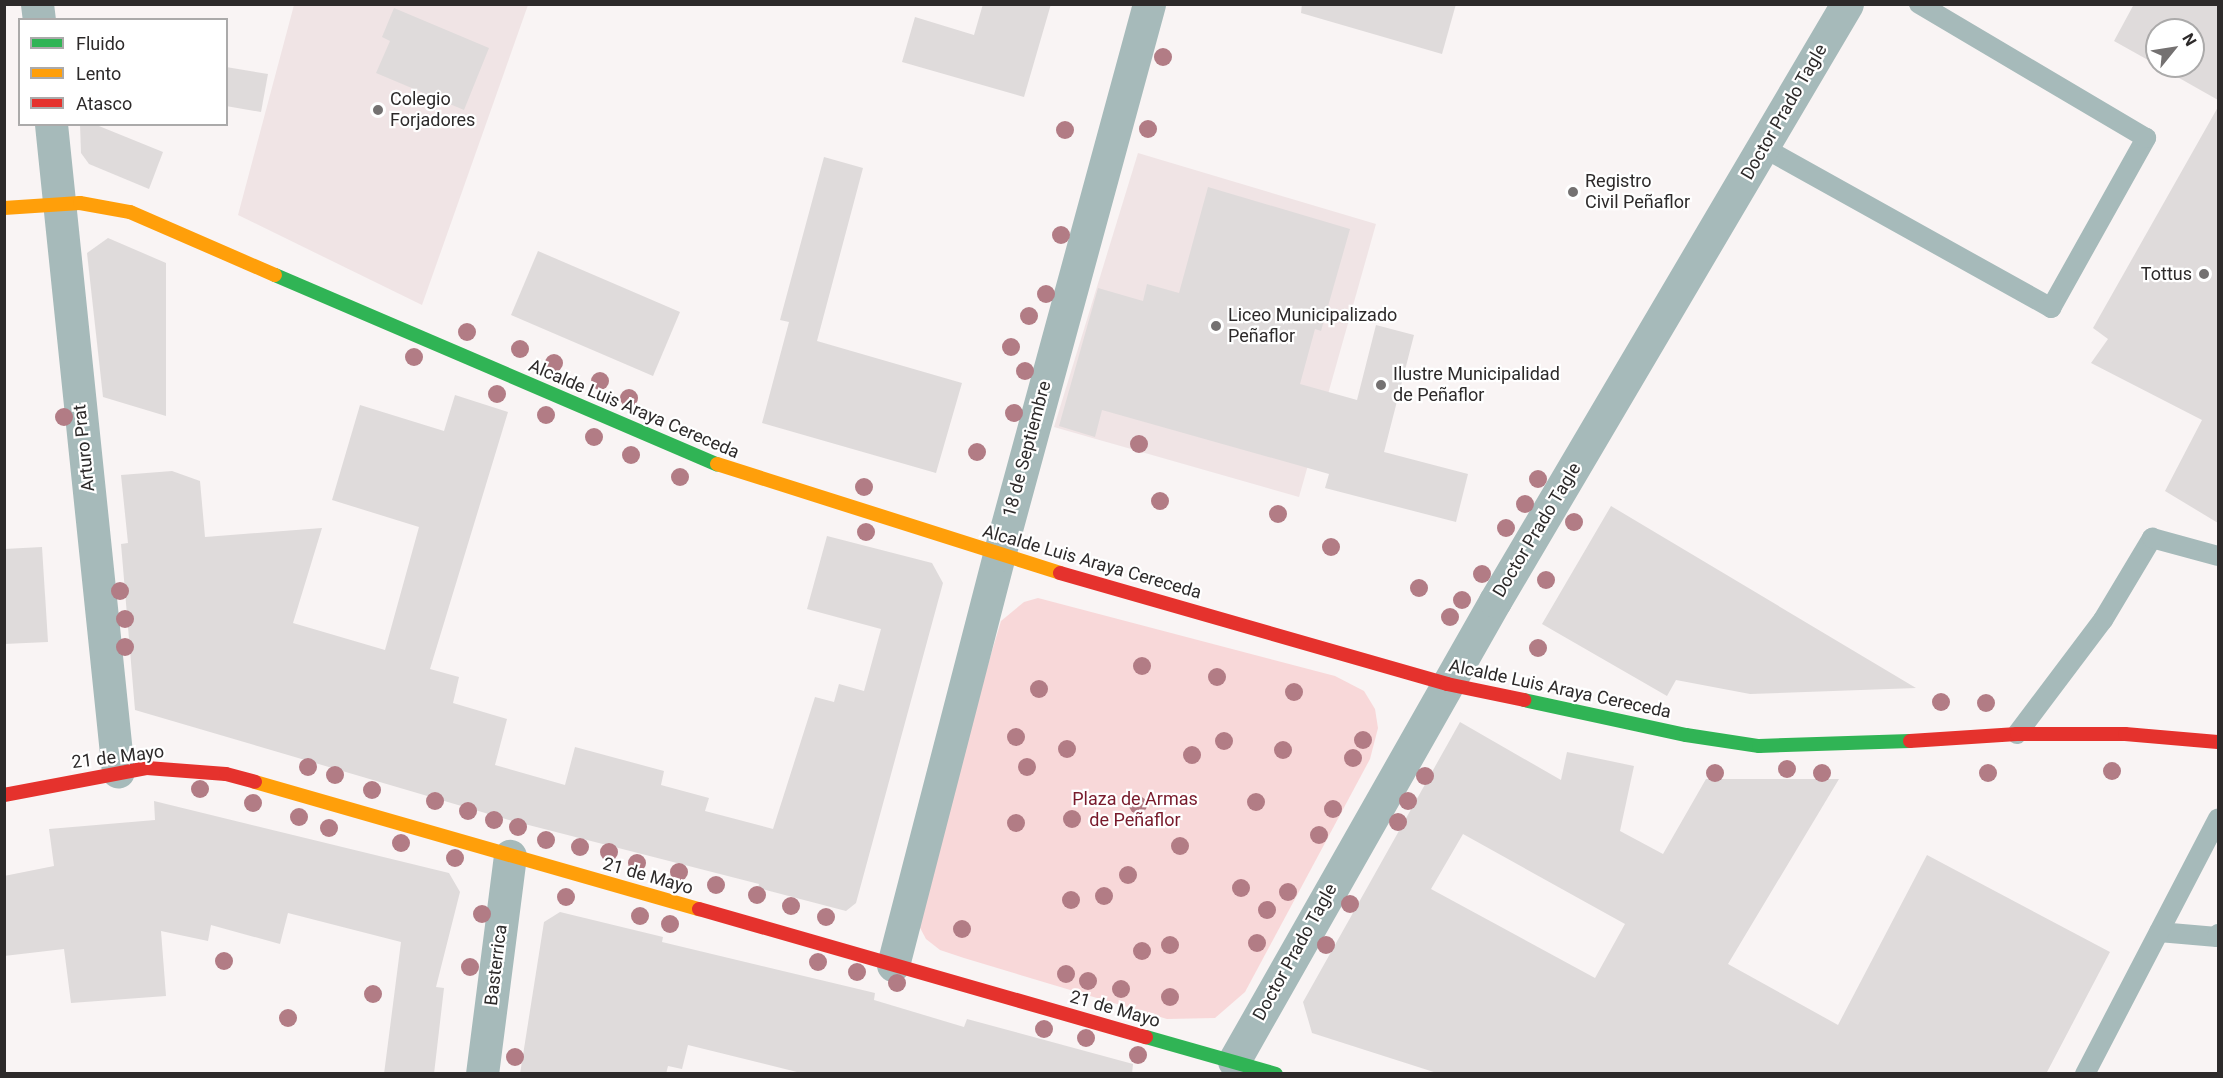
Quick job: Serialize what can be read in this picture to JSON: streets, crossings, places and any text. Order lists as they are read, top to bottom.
{
  "streets": {
    "main road": ["Alcalde Luis Araya Cereceda", "21 de Mayo"],
    "street": [
      "Doctor Prado Tagle",
      "Arturo Prat",
      "18 de Septiembre",
      "Basterrica"
    ]
  },
  "crossings": [
    ["Doctor Prado Tagle", "Alcalde Luis Araya Cereceda"],
    ["Doctor Prado Tagle", "21 de Mayo"],
    ["Alcalde Luis Araya Cereceda", "Arturo Prat"],
    ["Alcalde Luis Araya Cereceda", "18 de Septiembre"],
    ["Arturo Prat", "21 de Mayo"],
    ["18 de Septiembre", "21 de Mayo"],
    ["21 de Mayo", "Basterrica"]
  ],
  "parks": ["Plaza de Armas de Peñaflor"],
  "places": [
    "Colegio Forjadores",
    "Registro Civil Peñaflor",
    "Tottus",
    "Liceo Municipalizado Peñaflor",
    "Ilustre Municipalidad de Peñaflor"
  ],
  "legend": ["Fluido", "Lento", "Atasco"],
  "north": "top right"
}
